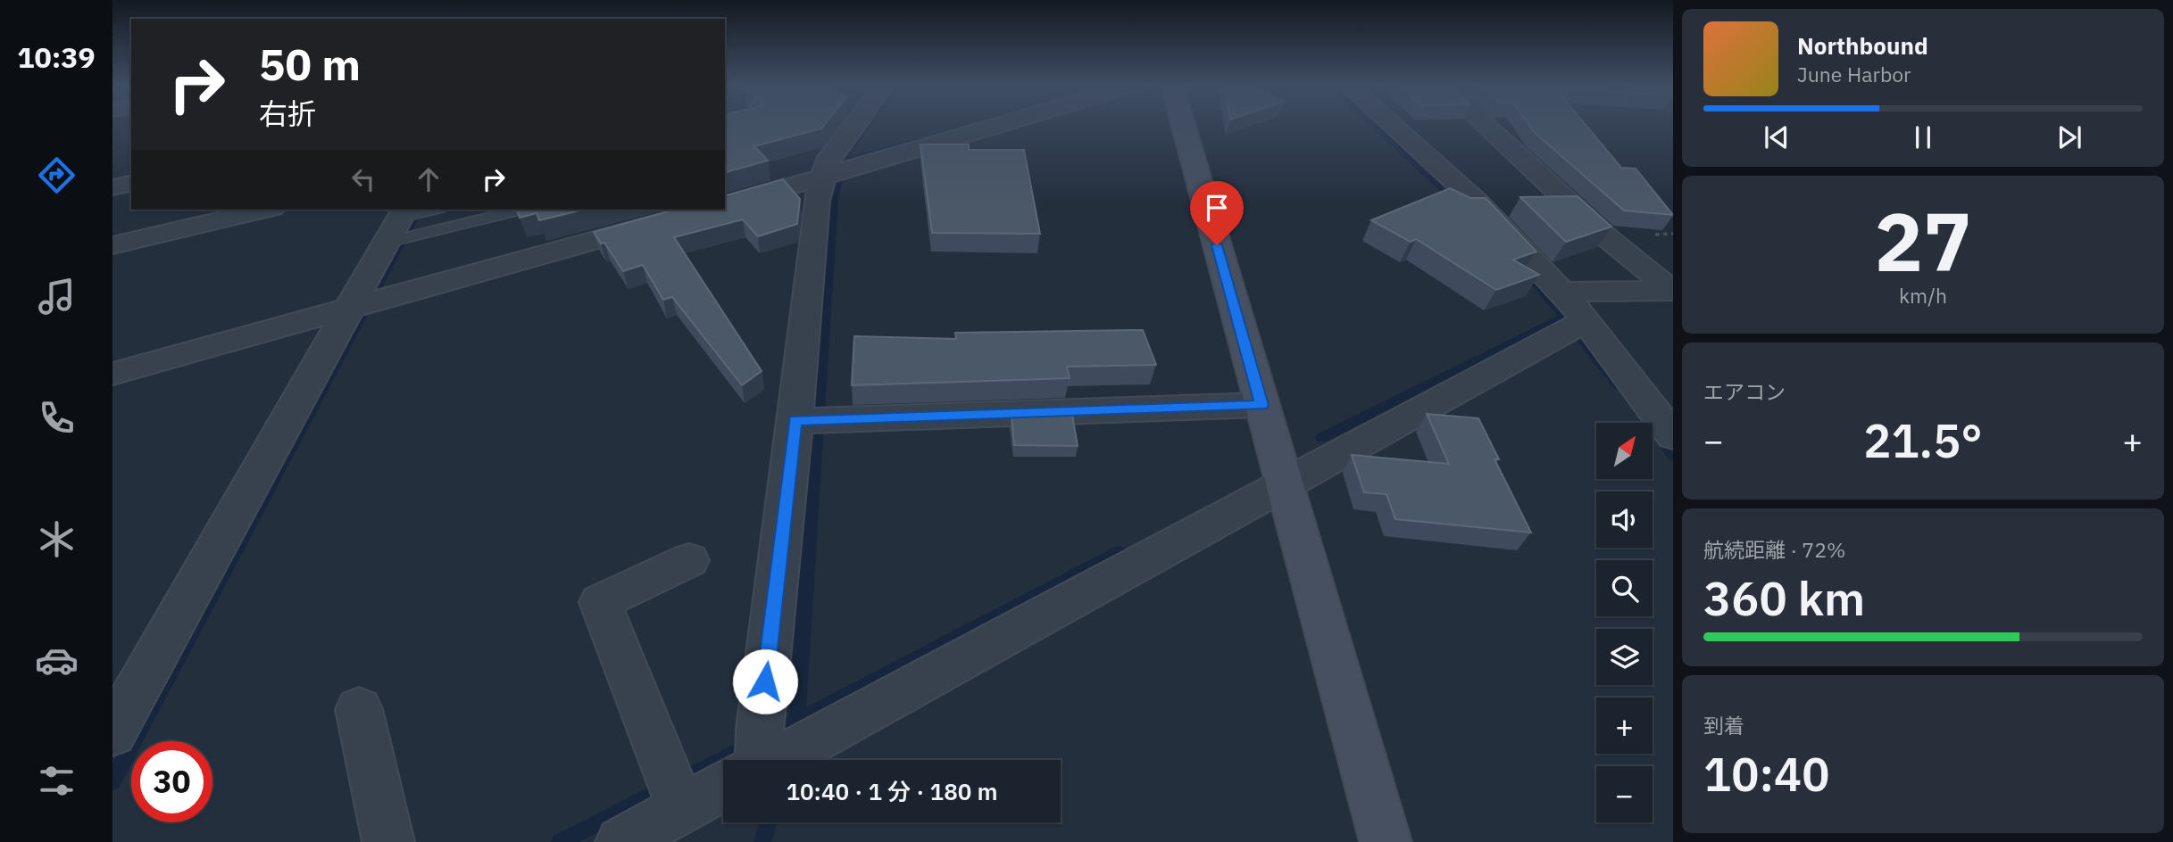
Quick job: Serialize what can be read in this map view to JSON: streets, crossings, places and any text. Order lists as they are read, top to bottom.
{
  "north": "top right",
  "page": {
    "tabs": "10:39",
    "turn": ["50 m", "右折"],
    "song": ["Northbound", "June Harbor"],
    "tile": [
      ["27", "km/h"],
      "エアコン",
      ["航続距離 · 72%", "360 km"],
      ["到着", "10:40"]
    ],
    "heat": ["−", "21.5°", "+"],
    "map_buttons": ["+", "−"],
    "limit": "30",
    "trip": "10:40 · 1 分 · 180 m"
  }
}
